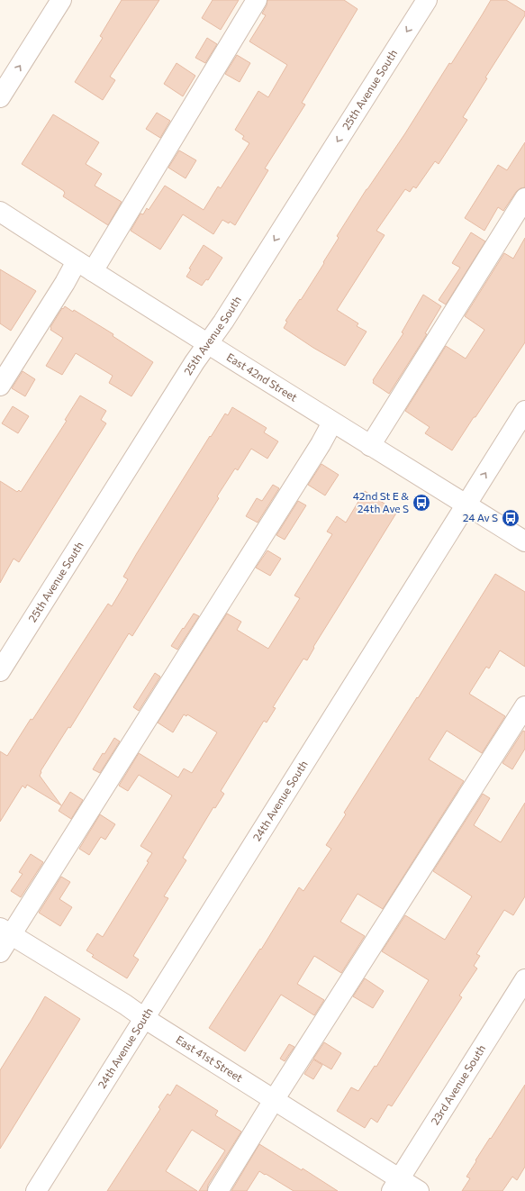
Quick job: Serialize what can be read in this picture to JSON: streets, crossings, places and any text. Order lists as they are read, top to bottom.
{
  "streets": {
    "street": [
      "25th Avenue South",
      "East 42nd Street",
      "24th Avenue South",
      "East 41st Street",
      "23rd Avenue South"
    ]
  },
  "crossings": [
    ["25th Avenue South", "East 42nd Street"],
    ["East 42nd Street", "24th Avenue South"],
    ["24th Avenue South", "East 41st Street"],
    ["East 41st Street", "23rd Avenue South"]
  ],
  "places": {
    "bus stop": ["42nd St E & 24th Ave S", "24 Av S"]
  }
}
